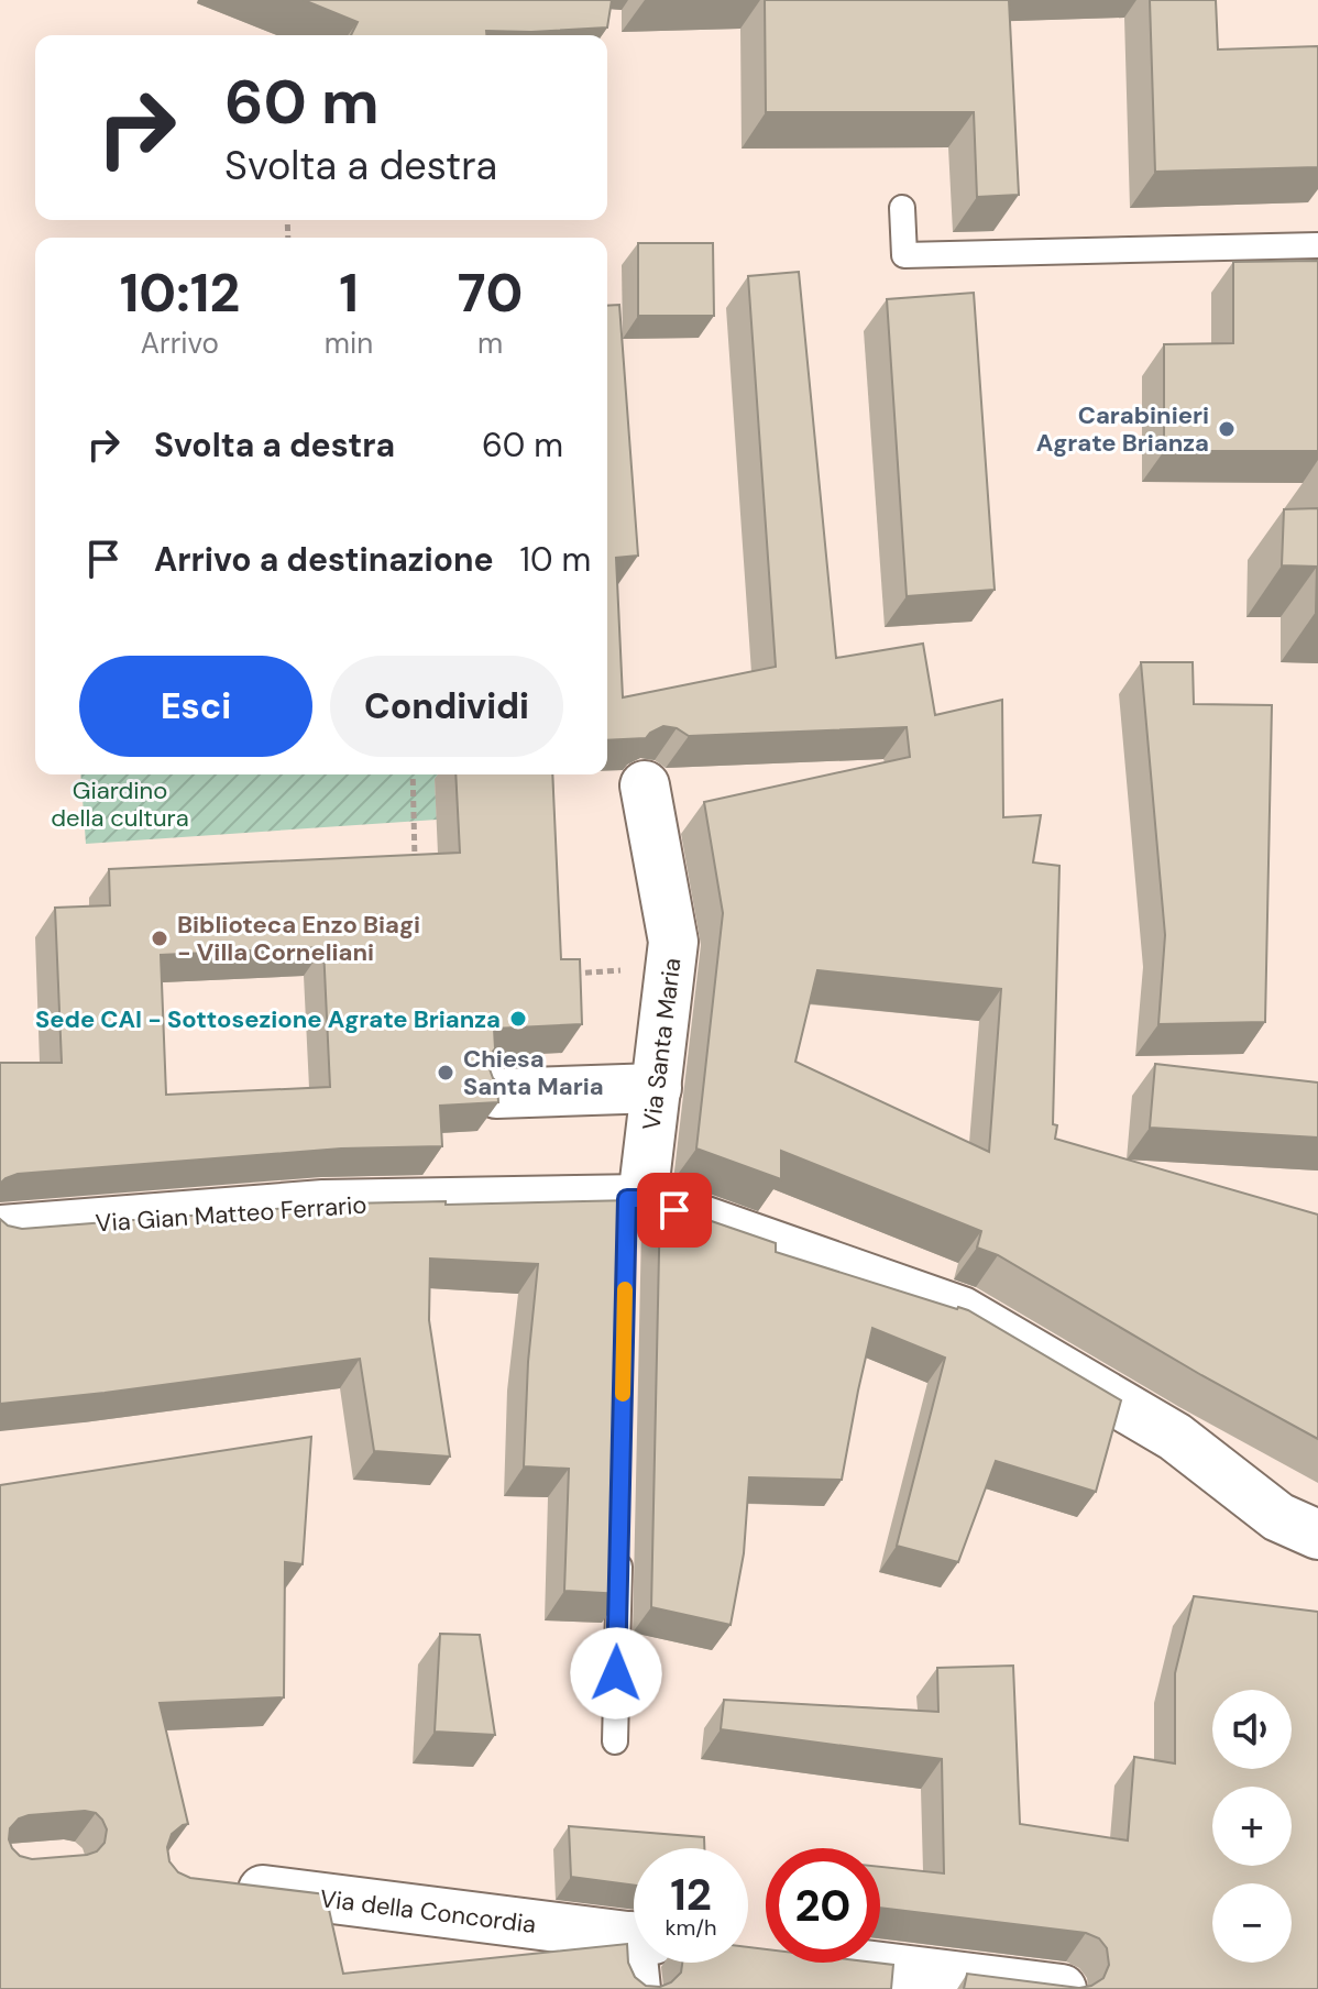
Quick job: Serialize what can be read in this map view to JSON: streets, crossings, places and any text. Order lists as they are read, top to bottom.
{
  "streets": {
    "street": ["Via Santa Maria", "Via Gian Matteo Ferrario", "Via della Concordia"]
  },
  "crossings": [
    ["Via Santa Maria", "Via Gian Matteo Ferrario"]
  ],
  "parks": ["Giardino della cultura"],
  "places": [
    "Carabinieri Agrate Brianza",
    "Biblioteca Enzo Biagi - Villa Corneliani",
    "Sede CAI - Sottosezione Agrate Brianza",
    "Chiesa Santa Maria"
  ],
  "page": {
    "turn": ["60 m", "Svolta a destra"],
    "eta": [
      "10:12",
      "Arrivo",
      "1",
      "min",
      "70",
      "m"
    ],
    "list": [
      {
        "name": "Svolta a destra",
        "value": "60 m"
      },
      {
        "name": "Arrivo a destinazione",
        "value": "10 m"
      }
    ],
    "buttons": ["Esci", "Condividi"],
    "map_buttons": ["+", "−"],
    "speed": "12 km/h",
    "limit": "20"
  }
}
